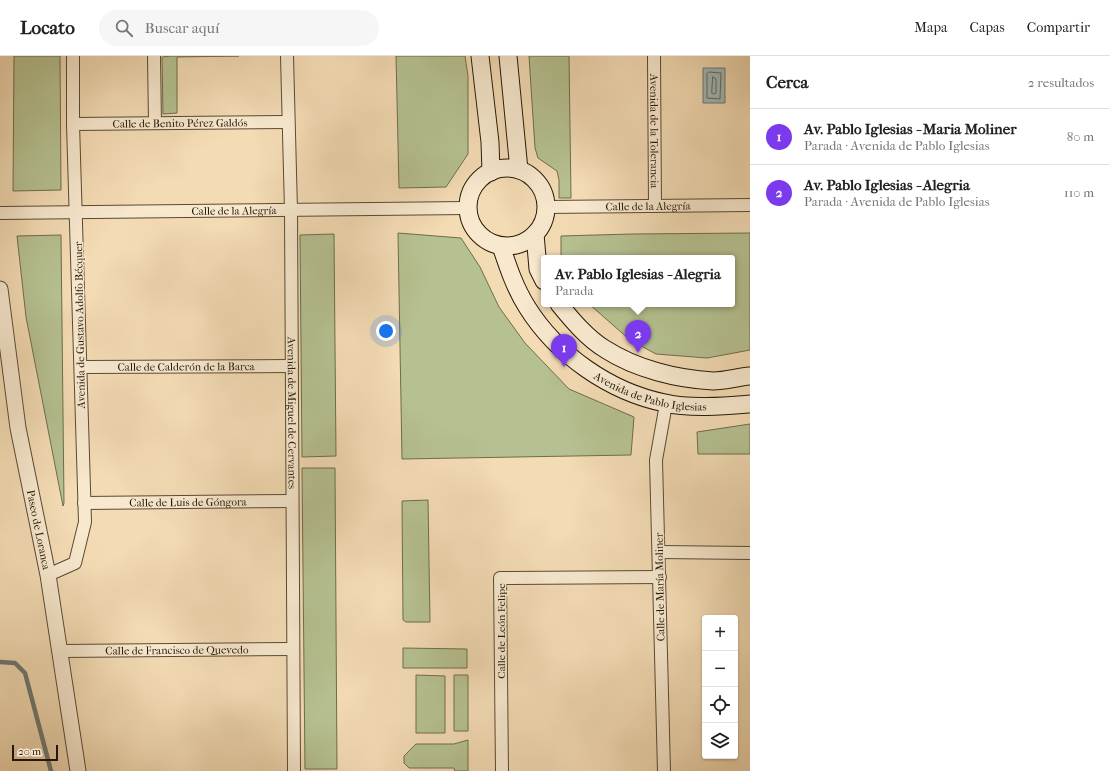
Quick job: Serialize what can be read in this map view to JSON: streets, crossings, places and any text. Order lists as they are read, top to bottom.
{
  "streets": {
    "main road": ["Avenida de Pablo Iglesias"],
    "street": [
      "Calle de Benito Pérez Galdós",
      "Avenida de la Tolerancia",
      "Calle de la Alegría",
      "Avenida de Gustavo Adolfo Bécquer",
      "Calle de Calderón de la Barca",
      "Avenida de Miguel de Cervantes",
      "Calle de Luis de Góngora",
      "Paseo de Loranca",
      "Calle de María Moliner",
      "Calle de León Felipe",
      "Calle de Francisco de Quevedo"
    ]
  },
  "crossings": [
    ["Calle de Benito Pérez Galdós", "Avenida de Gustavo Adolfo Bécquer"],
    ["Calle de Benito Pérez Galdós", "Avenida de Miguel de Cervantes"],
    ["Avenida de la Tolerancia", "Calle de la Alegría"],
    ["Calle de la Alegría", "Avenida de Gustavo Adolfo Bécquer"],
    ["Calle de la Alegría", "Avenida de Pablo Iglesias"],
    ["Calle de la Alegría", "Avenida de Miguel de Cervantes"],
    ["Avenida de Gustavo Adolfo Bécquer", "Calle de Calderón de la Barca"],
    ["Avenida de Gustavo Adolfo Bécquer", "Calle de Luis de Góngora"],
    ["Avenida de Gustavo Adolfo Bécquer", "Paseo de Loranca"],
    ["Calle de Calderón de la Barca", "Avenida de Miguel de Cervantes"],
    ["Avenida de Pablo Iglesias", "Calle de María Moliner"],
    ["Avenida de Miguel de Cervantes", "Calle de Luis de Góngora"],
    ["Avenida de Miguel de Cervantes", "Calle de Francisco de Quevedo"],
    ["Paseo de Loranca", "Calle de Francisco de Quevedo"],
    ["Calle de María Moliner", "Calle de León Felipe"]
  ],
  "scale_bar": "20 m",
  "page": {
    "header": "Locato",
    "search": "Buscar aquí",
    "nav": ["Mapa", "Capas", "Compartir"],
    "heading": ["Cerca", "2 resultados"],
    "list": [
      {
        "mark": "1",
        "name": "Av. Pablo Iglesias - Maria Moliner",
        "note": "Parada · Avenida de Pablo Iglesias",
        "value": "80 m"
      },
      {
        "mark": "2",
        "name": "Av. Pablo Iglesias - Alegria",
        "note": "Parada · Avenida de Pablo Iglesias",
        "value": "110 m"
      }
    ],
    "popup": ["Av. Pablo Iglesias - Alegria", "Parada"],
    "pins": ["2", "1"],
    "map_buttons": ["+", "−"],
    "scale": "20 m"
  }
}
